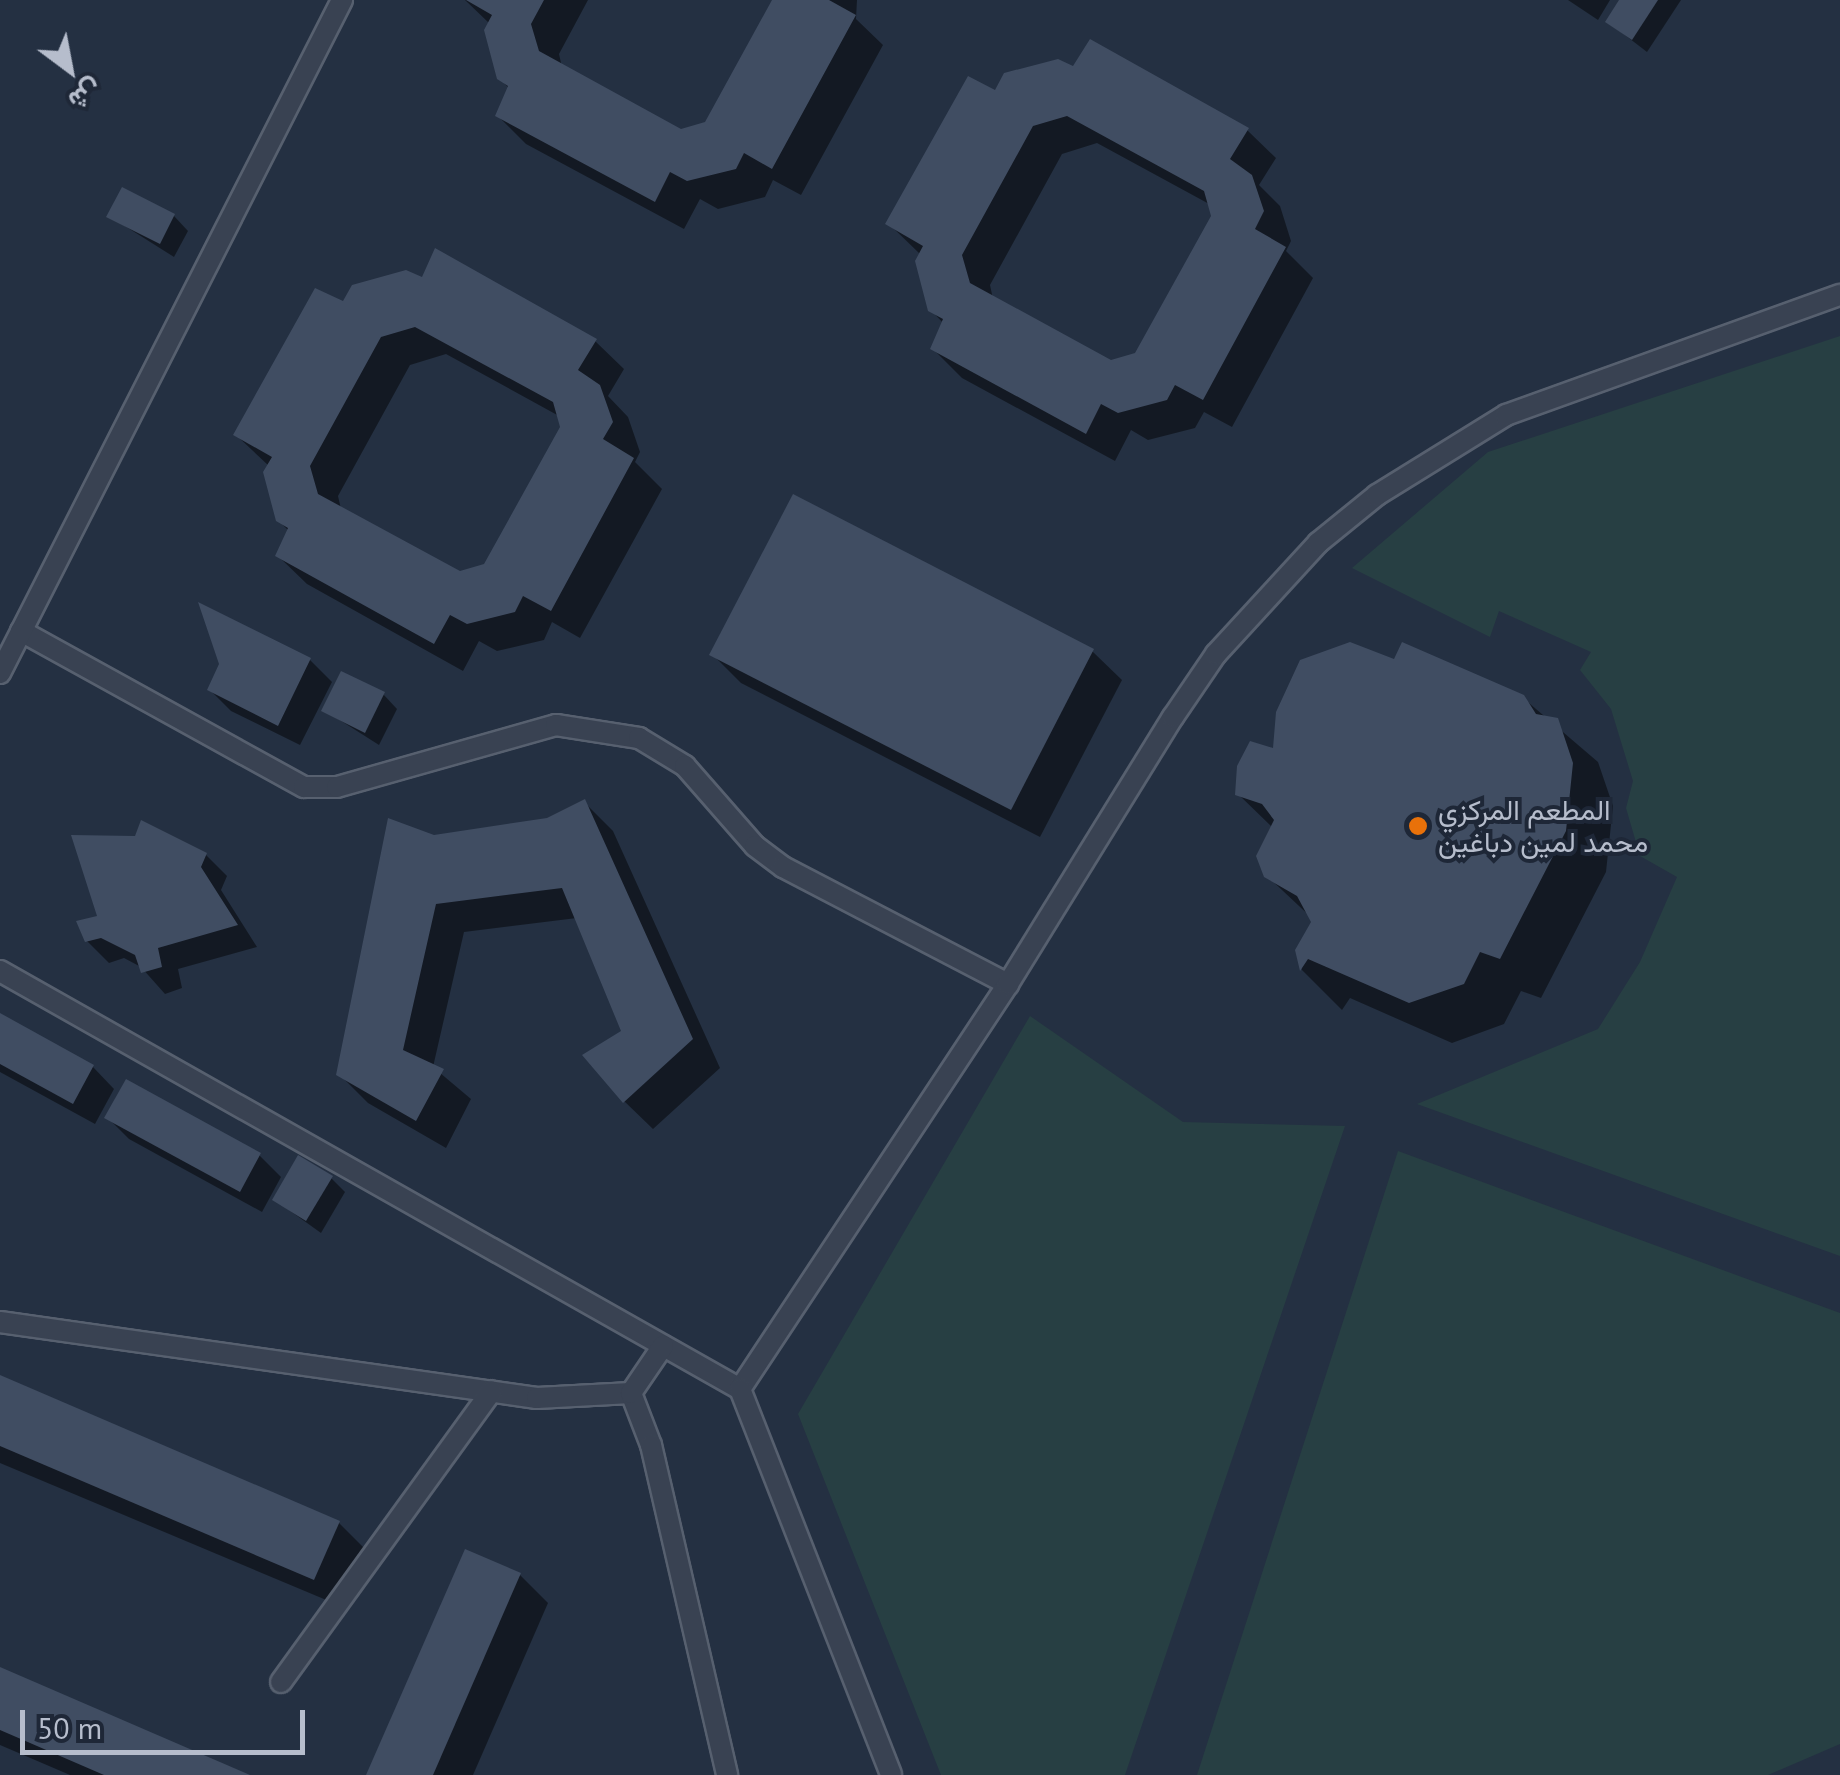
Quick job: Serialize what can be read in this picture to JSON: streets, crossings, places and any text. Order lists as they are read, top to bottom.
{
  "places": ["المطعم المركزي محمد لمين دباغين"],
  "scale_bar": "50 m",
  "north": "bottom right"
}
